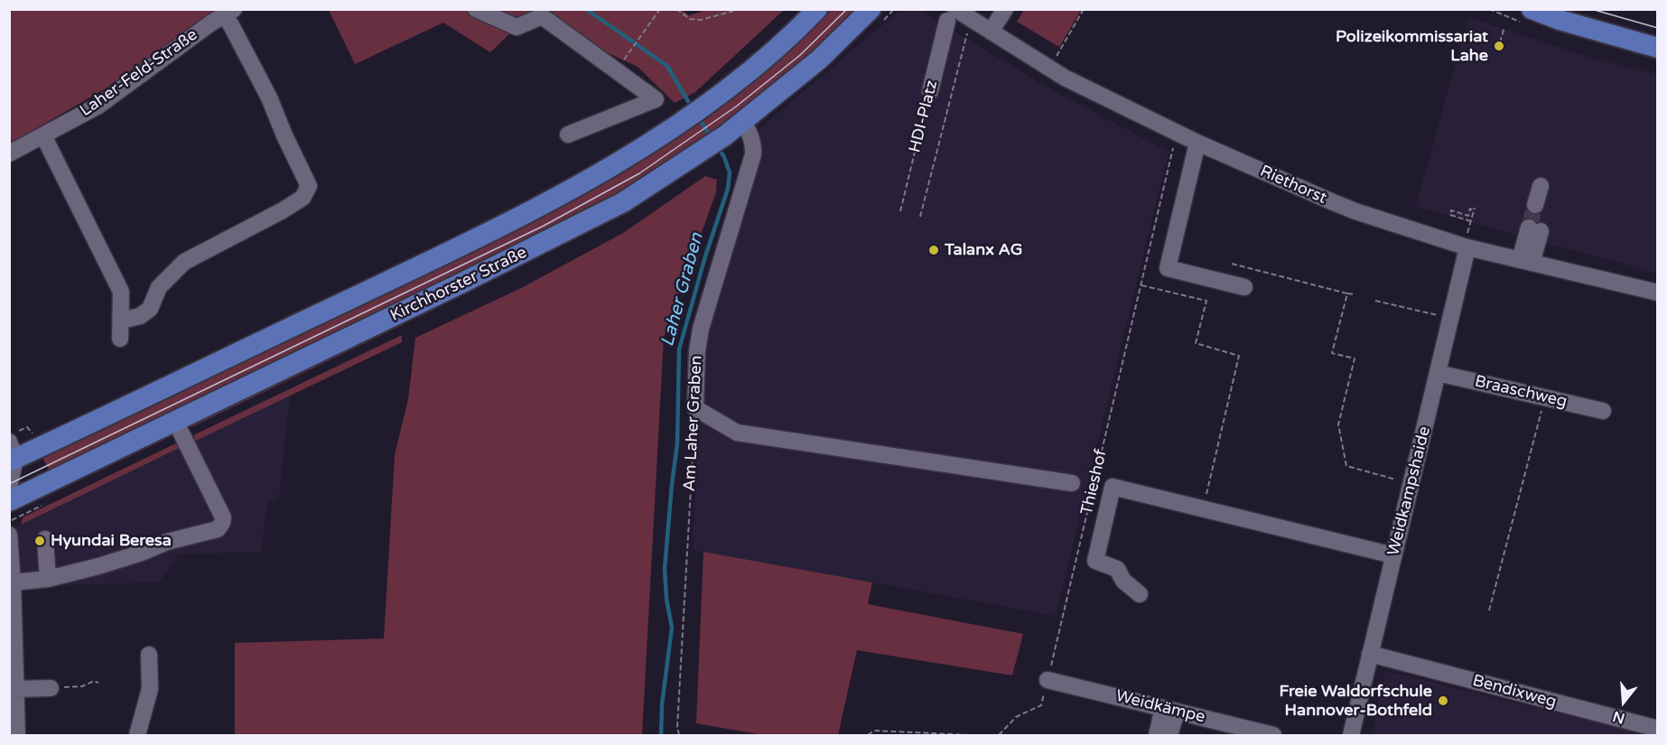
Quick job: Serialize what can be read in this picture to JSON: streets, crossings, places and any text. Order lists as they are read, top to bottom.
{
  "streets": {
    "main road": ["Kirchhorster Straße"],
    "street": [
      "Laher-Feld-Straße",
      "HDI-Platz",
      "Riethorst",
      "Braaschweg",
      "Am Laher Graben",
      "Thieshof",
      "Weidkampshaide",
      "Bendixweg",
      "Weidkämpe"
    ]
  },
  "crossings": [
    ["HDI-Platz", "Riethorst"],
    ["Riethorst", "Weidkampshaide"],
    ["Kirchhorster Straße", "Am Laher Graben"],
    ["Braaschweg", "Weidkampshaide"],
    ["Thieshof", "Weidkampshaide"],
    ["Thieshof", "Weidkämpe"],
    ["Weidkampshaide", "Bendixweg"]
  ],
  "water": ["Laher Graben"],
  "places": [
    "Polizeikommissariat Lahe",
    "Talanx AG",
    "Hyundai Beresa",
    "Freie Waldorfschule Hannover-Bothfeld"
  ],
  "north": "bottom"
}
